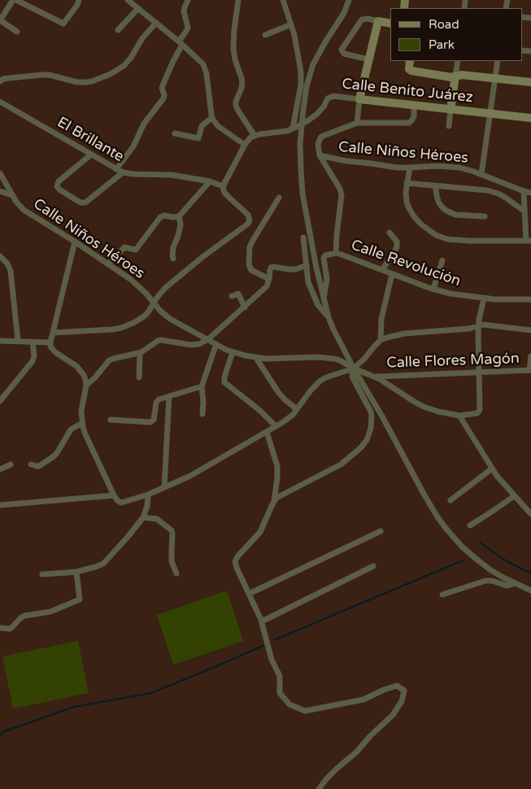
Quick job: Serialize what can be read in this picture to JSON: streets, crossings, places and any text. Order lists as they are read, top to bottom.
{
  "streets": {
    "street": [
      "Calle Benito Juárez",
      "El Brillante",
      "Calle Niños Héroes",
      "Calle Revolución",
      "Calle Flores Magón"
    ]
  },
  "crossings": [
    ["Calle Niños Héroes", "Calle Flores Magón"]
  ],
  "legend": ["Road", "Park"]
}
